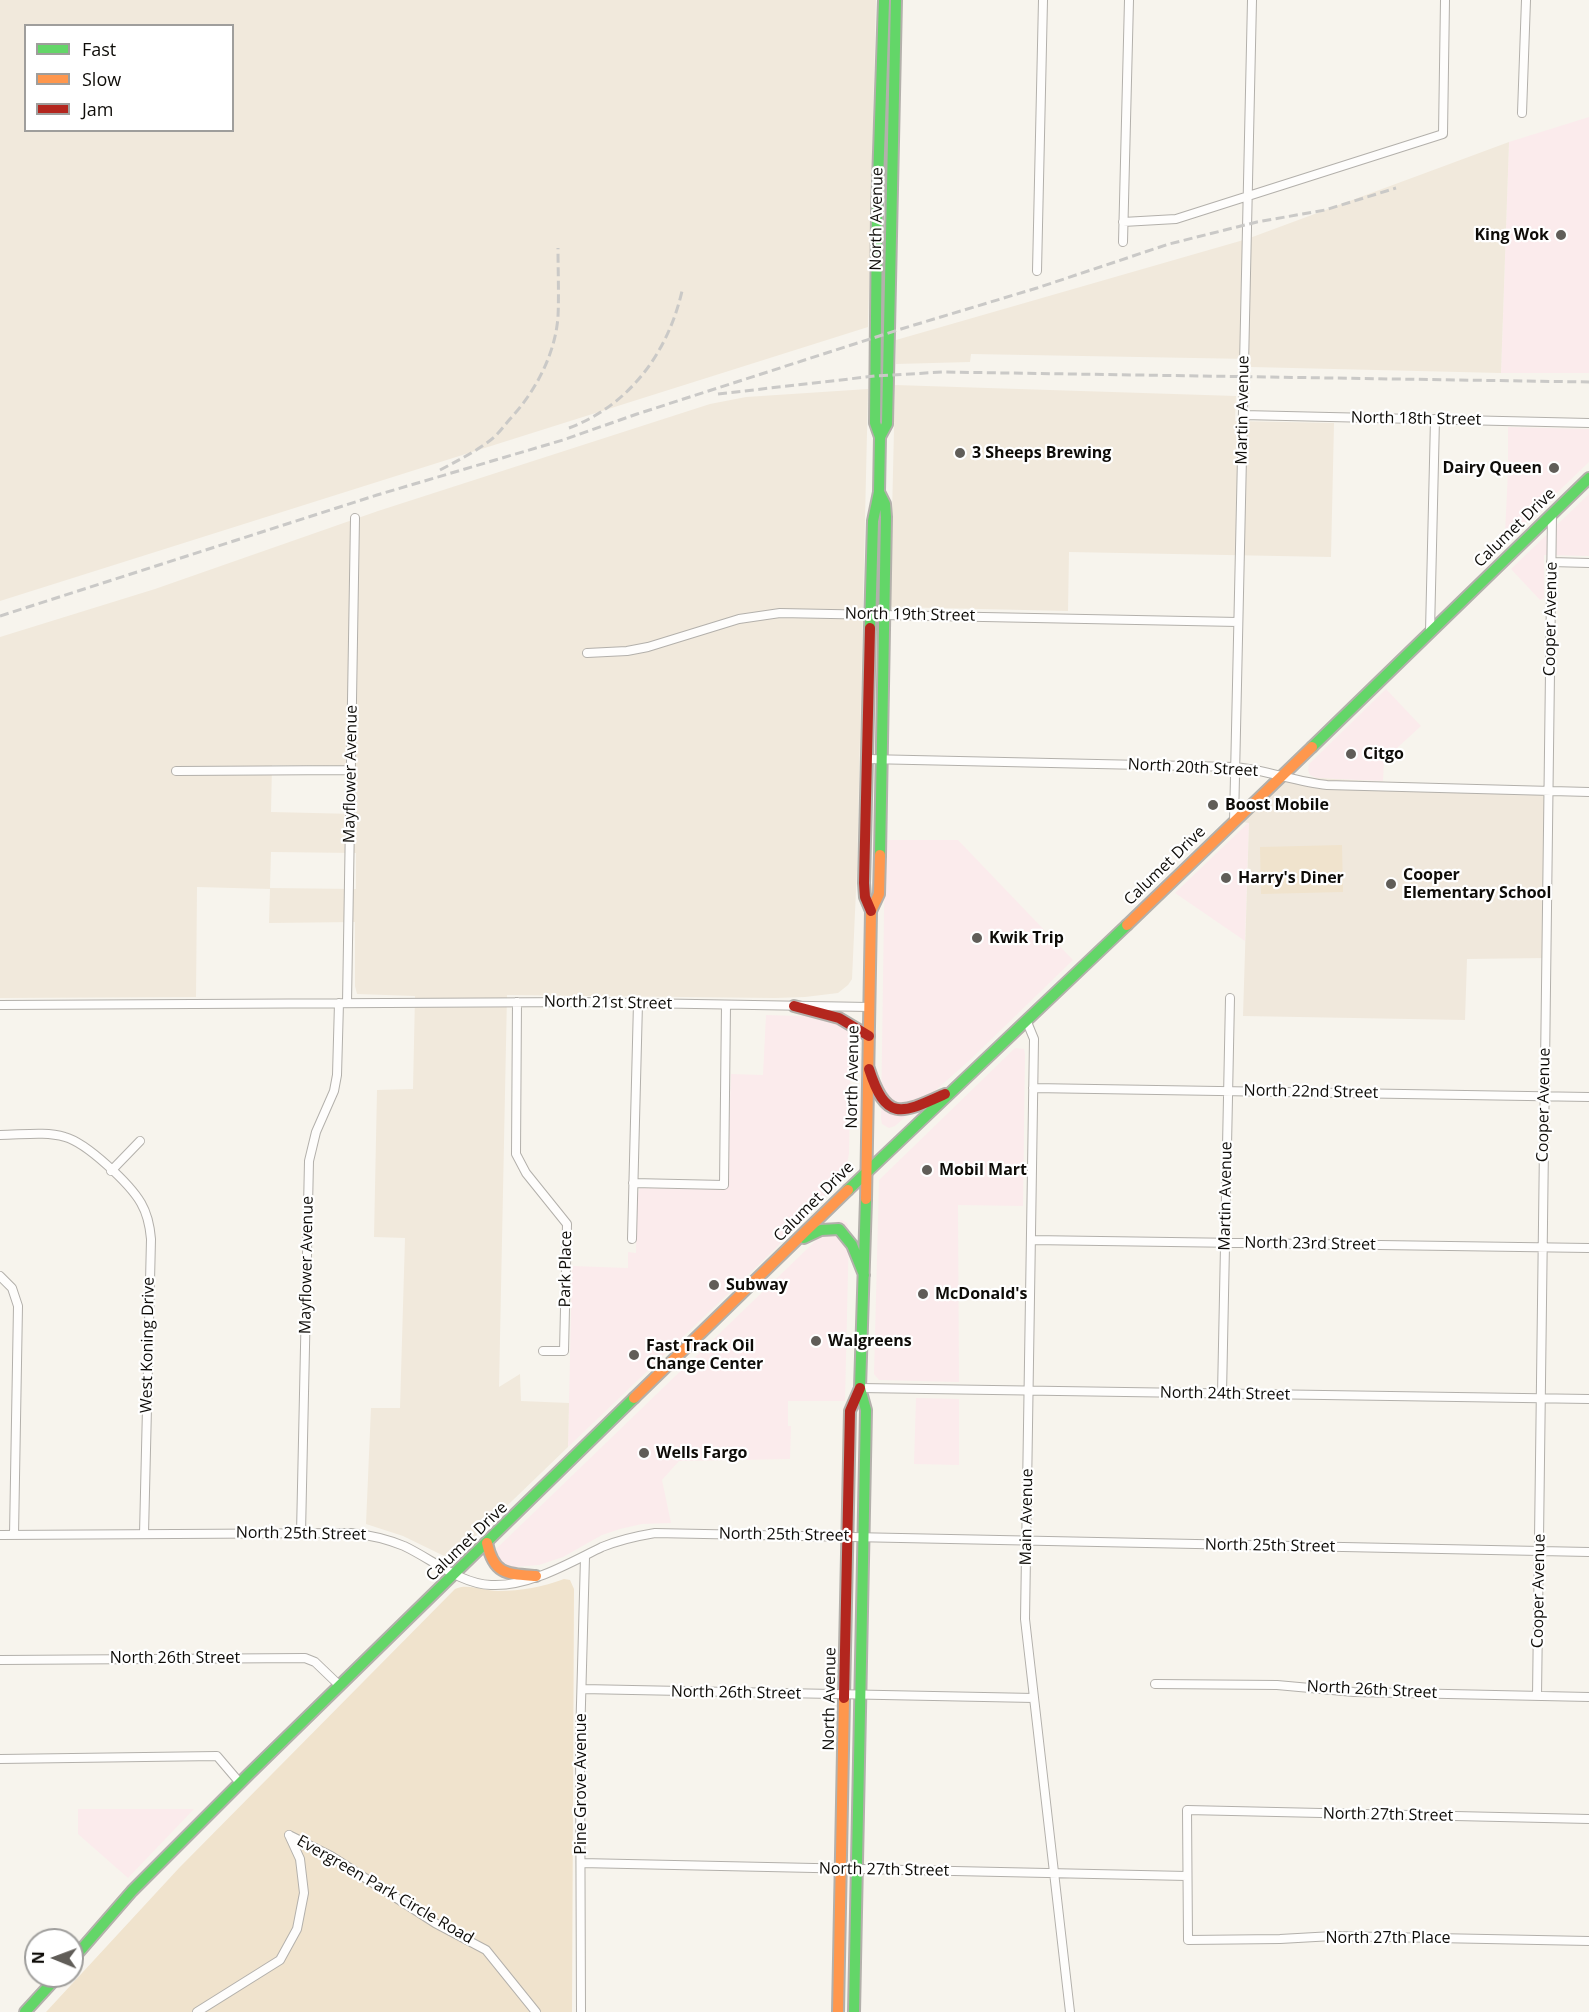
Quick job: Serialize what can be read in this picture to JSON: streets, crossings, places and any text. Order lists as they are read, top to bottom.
{
  "streets": {
    "main road": ["North Avenue", "Calumet Drive"],
    "street": [
      "Martin Avenue",
      "North 18th Street",
      "North 19th Street",
      "Cooper Avenue",
      "North 20th Street",
      "Mayflower Avenue",
      "North 21st Street",
      "North 22nd Street",
      "North 23rd Street",
      "Park Place",
      "West Koning Drive",
      "North 24th Street",
      "Main Avenue",
      "North 25th Street",
      "North 26th Street",
      "Pine Grove Avenue",
      "North 27th Street",
      "Evergreen Park Circle Road",
      "North 27th Place"
    ]
  },
  "crossings": [
    ["North Avenue", "Calumet Drive"],
    ["North Avenue", "North 19th Street"],
    ["North Avenue", "North 20th Street"],
    ["North Avenue", "North 21st Street"],
    ["North Avenue", "North 24th Street"],
    ["North Avenue", "North 25th Street"],
    ["North Avenue", "North 26th Street"],
    ["North Avenue", "North 27th Street"],
    ["Martin Avenue", "North 18th Street"],
    ["Martin Avenue", "Calumet Drive"],
    ["Martin Avenue", "North 19th Street"],
    ["Martin Avenue", "North 20th Street"],
    ["Martin Avenue", "North 22nd Street"],
    ["Martin Avenue", "North 23rd Street"],
    ["Martin Avenue", "North 24th Street"],
    ["Calumet Drive", "Cooper Avenue"],
    ["Calumet Drive", "North 20th Street"],
    ["Calumet Drive", "Main Avenue"],
    ["Calumet Drive", "North 25th Street"],
    ["Calumet Drive", "North 26th Street"],
    ["Cooper Avenue", "North 20th Street"],
    ["Cooper Avenue", "North 22nd Street"],
    ["Cooper Avenue", "North 23rd Street"],
    ["Cooper Avenue", "North 24th Street"],
    ["Cooper Avenue", "North 25th Street"],
    ["Cooper Avenue", "North 26th Street"],
    ["Mayflower Avenue", "North 21st Street"],
    ["Mayflower Avenue", "North 25th Street"],
    ["North 21st Street", "Park Place"],
    ["North 22nd Street", "Main Avenue"],
    ["North 23rd Street", "Main Avenue"],
    ["West Koning Drive", "North 25th Street"],
    ["North 24th Street", "Main Avenue"],
    ["Main Avenue", "North 25th Street"],
    ["Main Avenue", "North 26th Street"],
    ["Main Avenue", "North 27th Street"],
    ["North 25th Street", "Pine Grove Avenue"],
    ["North 26th Street", "Pine Grove Avenue"],
    ["Pine Grove Avenue", "North 27th Street"],
    ["North 27th Street", "North 27th Place"]
  ],
  "places": [
    "King Wok",
    "3 Sheeps Brewing",
    "Dairy Queen",
    "Citgo",
    "Boost Mobile",
    "Harry's Diner",
    "Cooper Elementary School",
    "Kwik Trip",
    "Mobil Mart",
    "Subway",
    "McDonald's",
    "Walgreens",
    "Fast Track Oil Change Center",
    "Wells Fargo"
  ],
  "legend": ["Fast", "Slow", "Jam"],
  "north": "left"
}
